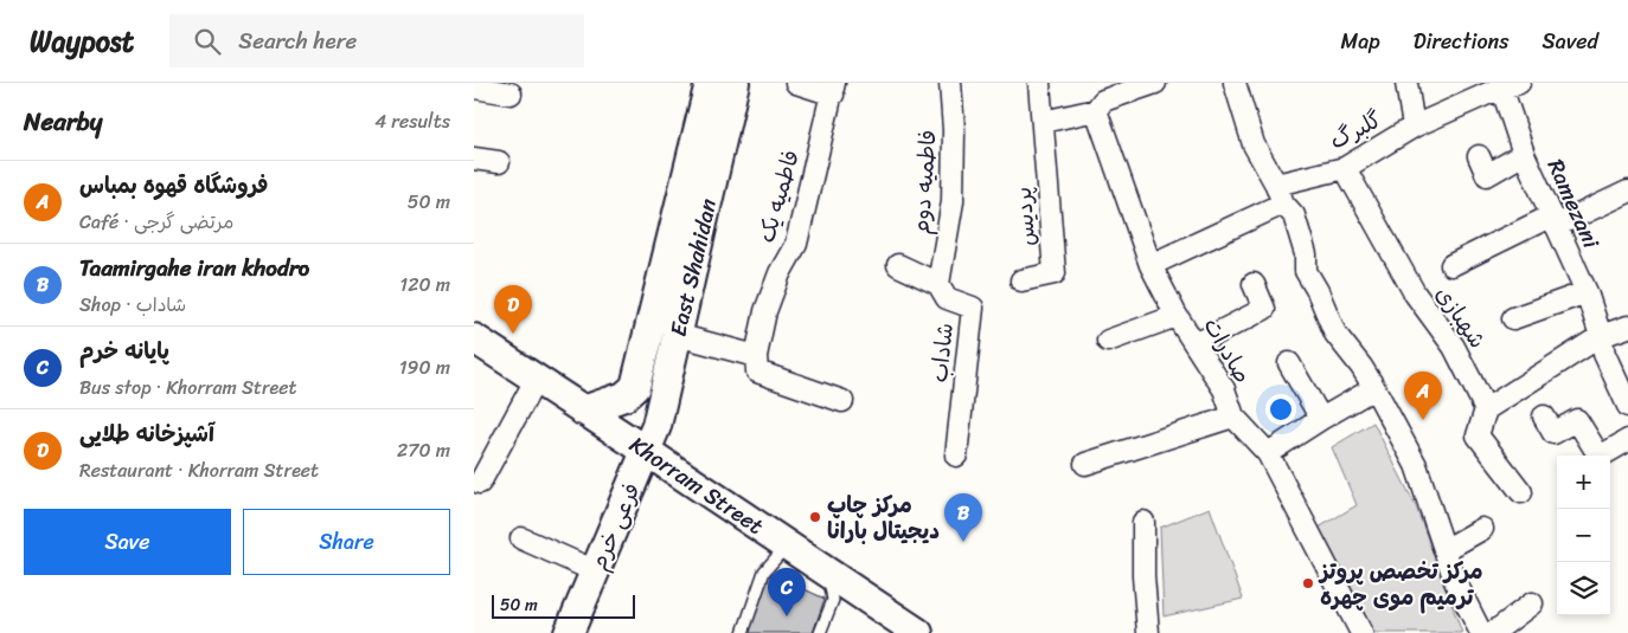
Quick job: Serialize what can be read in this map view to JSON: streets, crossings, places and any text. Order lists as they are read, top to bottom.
{
  "streets": {
    "main road": ["East Shahidan", "Khorram Street", "فرعی خرم"],
    "street": [
      "گلبرگ",
      "فاطمیه دوم",
      "فاطمیه یک",
      "Ramezani",
      "پردیس",
      "شهبازی",
      "صادرات",
      "شاداب"
    ]
  },
  "crossings": [
    ["گلبرگ", "Ramezani"],
    ["گلبرگ", "شهبازی"],
    ["فاطمیه دوم", "شاداب"],
    ["East Shahidan", "Khorram Street"],
    ["East Shahidan", "فرعی خرم"],
    ["Khorram Street", "فرعی خرم"]
  ],
  "places": ["مرکز چاپ دیجیتال بارانا", "مرکز تخصص پروتز ترمیم موی چهره"],
  "scale_bar": "50 m",
  "page": {
    "header": "Waypost",
    "search": "Search here",
    "nav": ["Map", "Directions", "Saved"],
    "heading": ["Nearby", "4 results"],
    "list": [
      {
        "mark": "A",
        "name": "فروشگاه قهوه بمباس",
        "note": "Café · مرتضی گرجی",
        "value": "50 m"
      },
      {
        "mark": "B",
        "name": "Taamirgahe iran khodro",
        "note": "Shop · شاداب",
        "value": "120 m"
      },
      {
        "mark": "C",
        "name": "پایانه خرم",
        "note": "Bus stop · Khorram Street",
        "value": "190 m"
      },
      {
        "mark": "D",
        "name": "آشپزخانه طلایی",
        "note": "Restaurant · Khorram Street",
        "value": "270 m"
      }
    ],
    "pins": [
      "D",
      "A",
      "B",
      "C"
    ],
    "map_buttons": ["+", "−"],
    "buttons": ["Save", "Share"],
    "scale": "50 m"
  }
}
